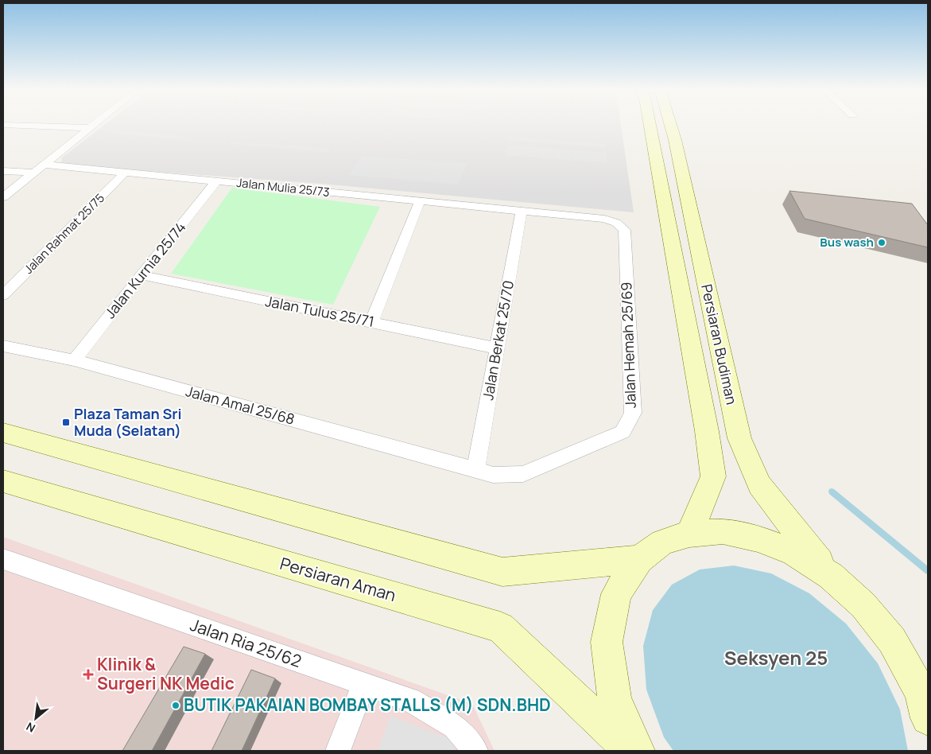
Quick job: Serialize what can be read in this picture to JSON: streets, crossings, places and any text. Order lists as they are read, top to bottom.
{
  "streets": {
    "main road": ["Persiaran Budiman", "Persiaran Aman"],
    "street": [
      "Jalan Mulia 25/73",
      "Jalan Rahmat 25/75",
      "Jalan Kurnia 25/74",
      "Jalan Tulus 25/71",
      "Jalan Berkat 25/70",
      "Jalan Hemah 25/69",
      "Jalan Amal 25/68",
      "Jalan Ria 25/62"
    ]
  },
  "crossings": [
    ["Jalan Mulia 25/73", "Jalan Rahmat 25/75"],
    ["Jalan Mulia 25/73", "Jalan Kurnia 25/74"],
    ["Jalan Mulia 25/73", "Jalan Berkat 25/70"],
    ["Jalan Mulia 25/73", "Jalan Hemah 25/69"],
    ["Jalan Kurnia 25/74", "Jalan Tulus 25/71"],
    ["Jalan Kurnia 25/74", "Jalan Amal 25/68"],
    ["Jalan Tulus 25/71", "Jalan Berkat 25/70"],
    ["Jalan Berkat 25/70", "Jalan Hemah 25/69"],
    ["Jalan Berkat 25/70", "Jalan Amal 25/68"],
    ["Jalan Hemah 25/69", "Jalan Amal 25/68"]
  ],
  "districts": ["Seksyen 25"],
  "places": {
    "other": ["Bus wash", "BUTIK PAKAIAN BOMBAY STALLS (M) SDN.BHD"],
    "transit": ["Plaza Taman Sri Muda (Selatan)"],
    "health": ["Klinik & Surgeri NK Medic"]
  },
  "north": "bottom left"
}
